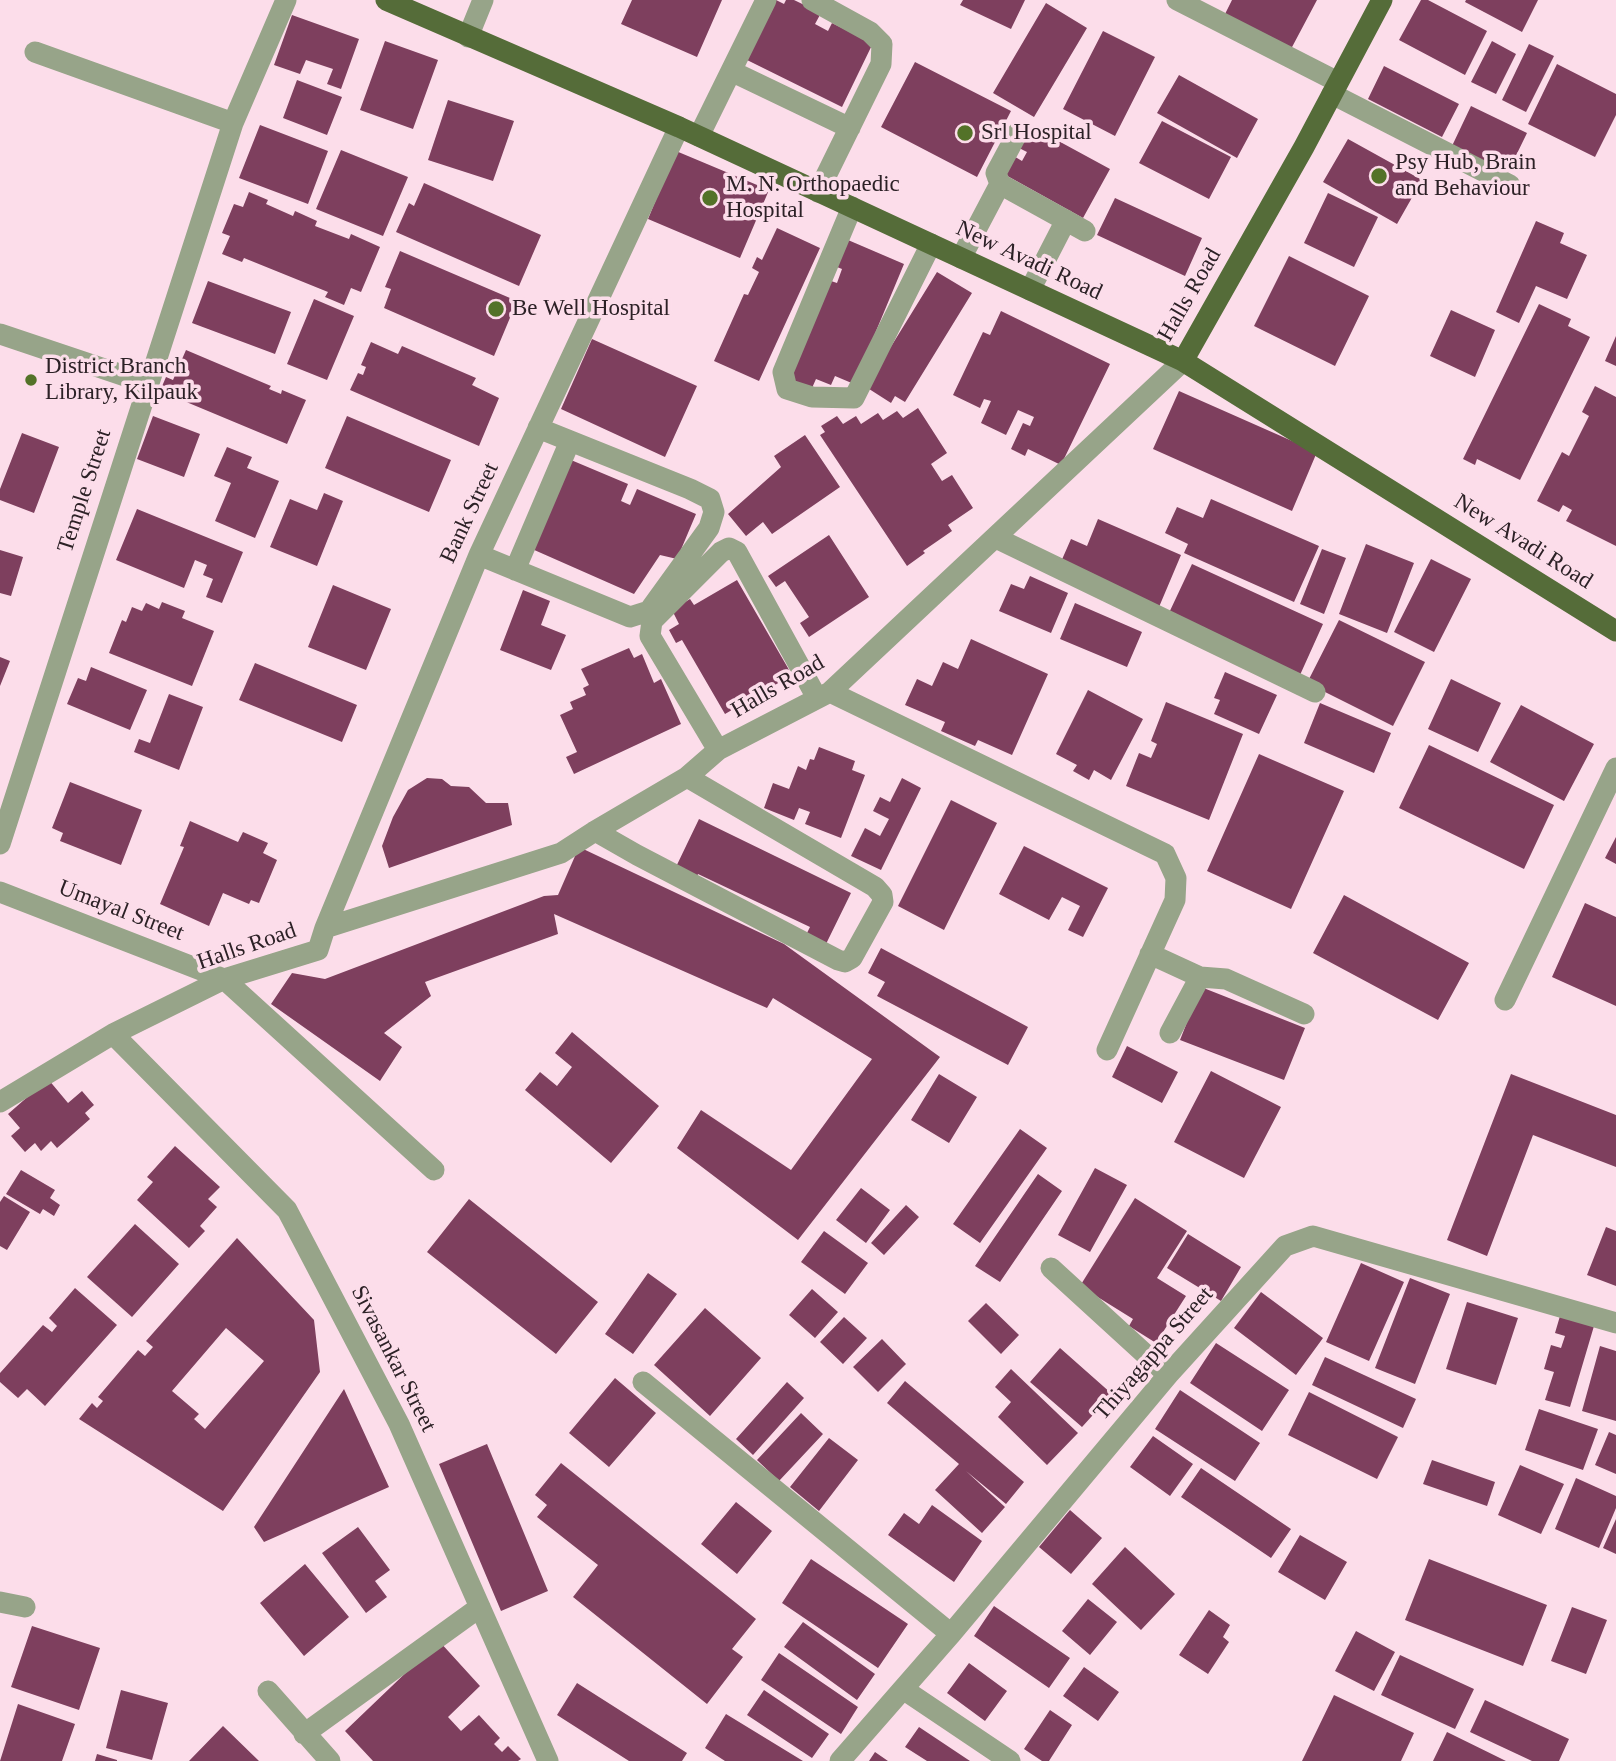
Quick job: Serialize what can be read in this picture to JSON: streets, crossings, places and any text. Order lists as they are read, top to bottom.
{
  "streets": {
    "main road": ["New Avadi Road", "Halls Road"],
    "street": [
      "Temple Street",
      "Bank Street",
      "Umayal Street",
      "Thiyagappa Street",
      "Sivasankar Street"
    ]
  },
  "crossings": [
    ["New Avadi Road", "Halls Road"],
    ["New Avadi Road", "Bank Street"],
    ["Halls Road", "Bank Street"],
    ["Halls Road", "Umayal Street"],
    ["Halls Road", "Sivasankar Street"]
  ],
  "places": [
    "Srl Hospital",
    "Psy Hub, Brain and Behaviour",
    "M. N. Orthopaedic Hospital",
    "Be Well Hospital",
    "District Branch Library, Kilpauk"
  ]
}
